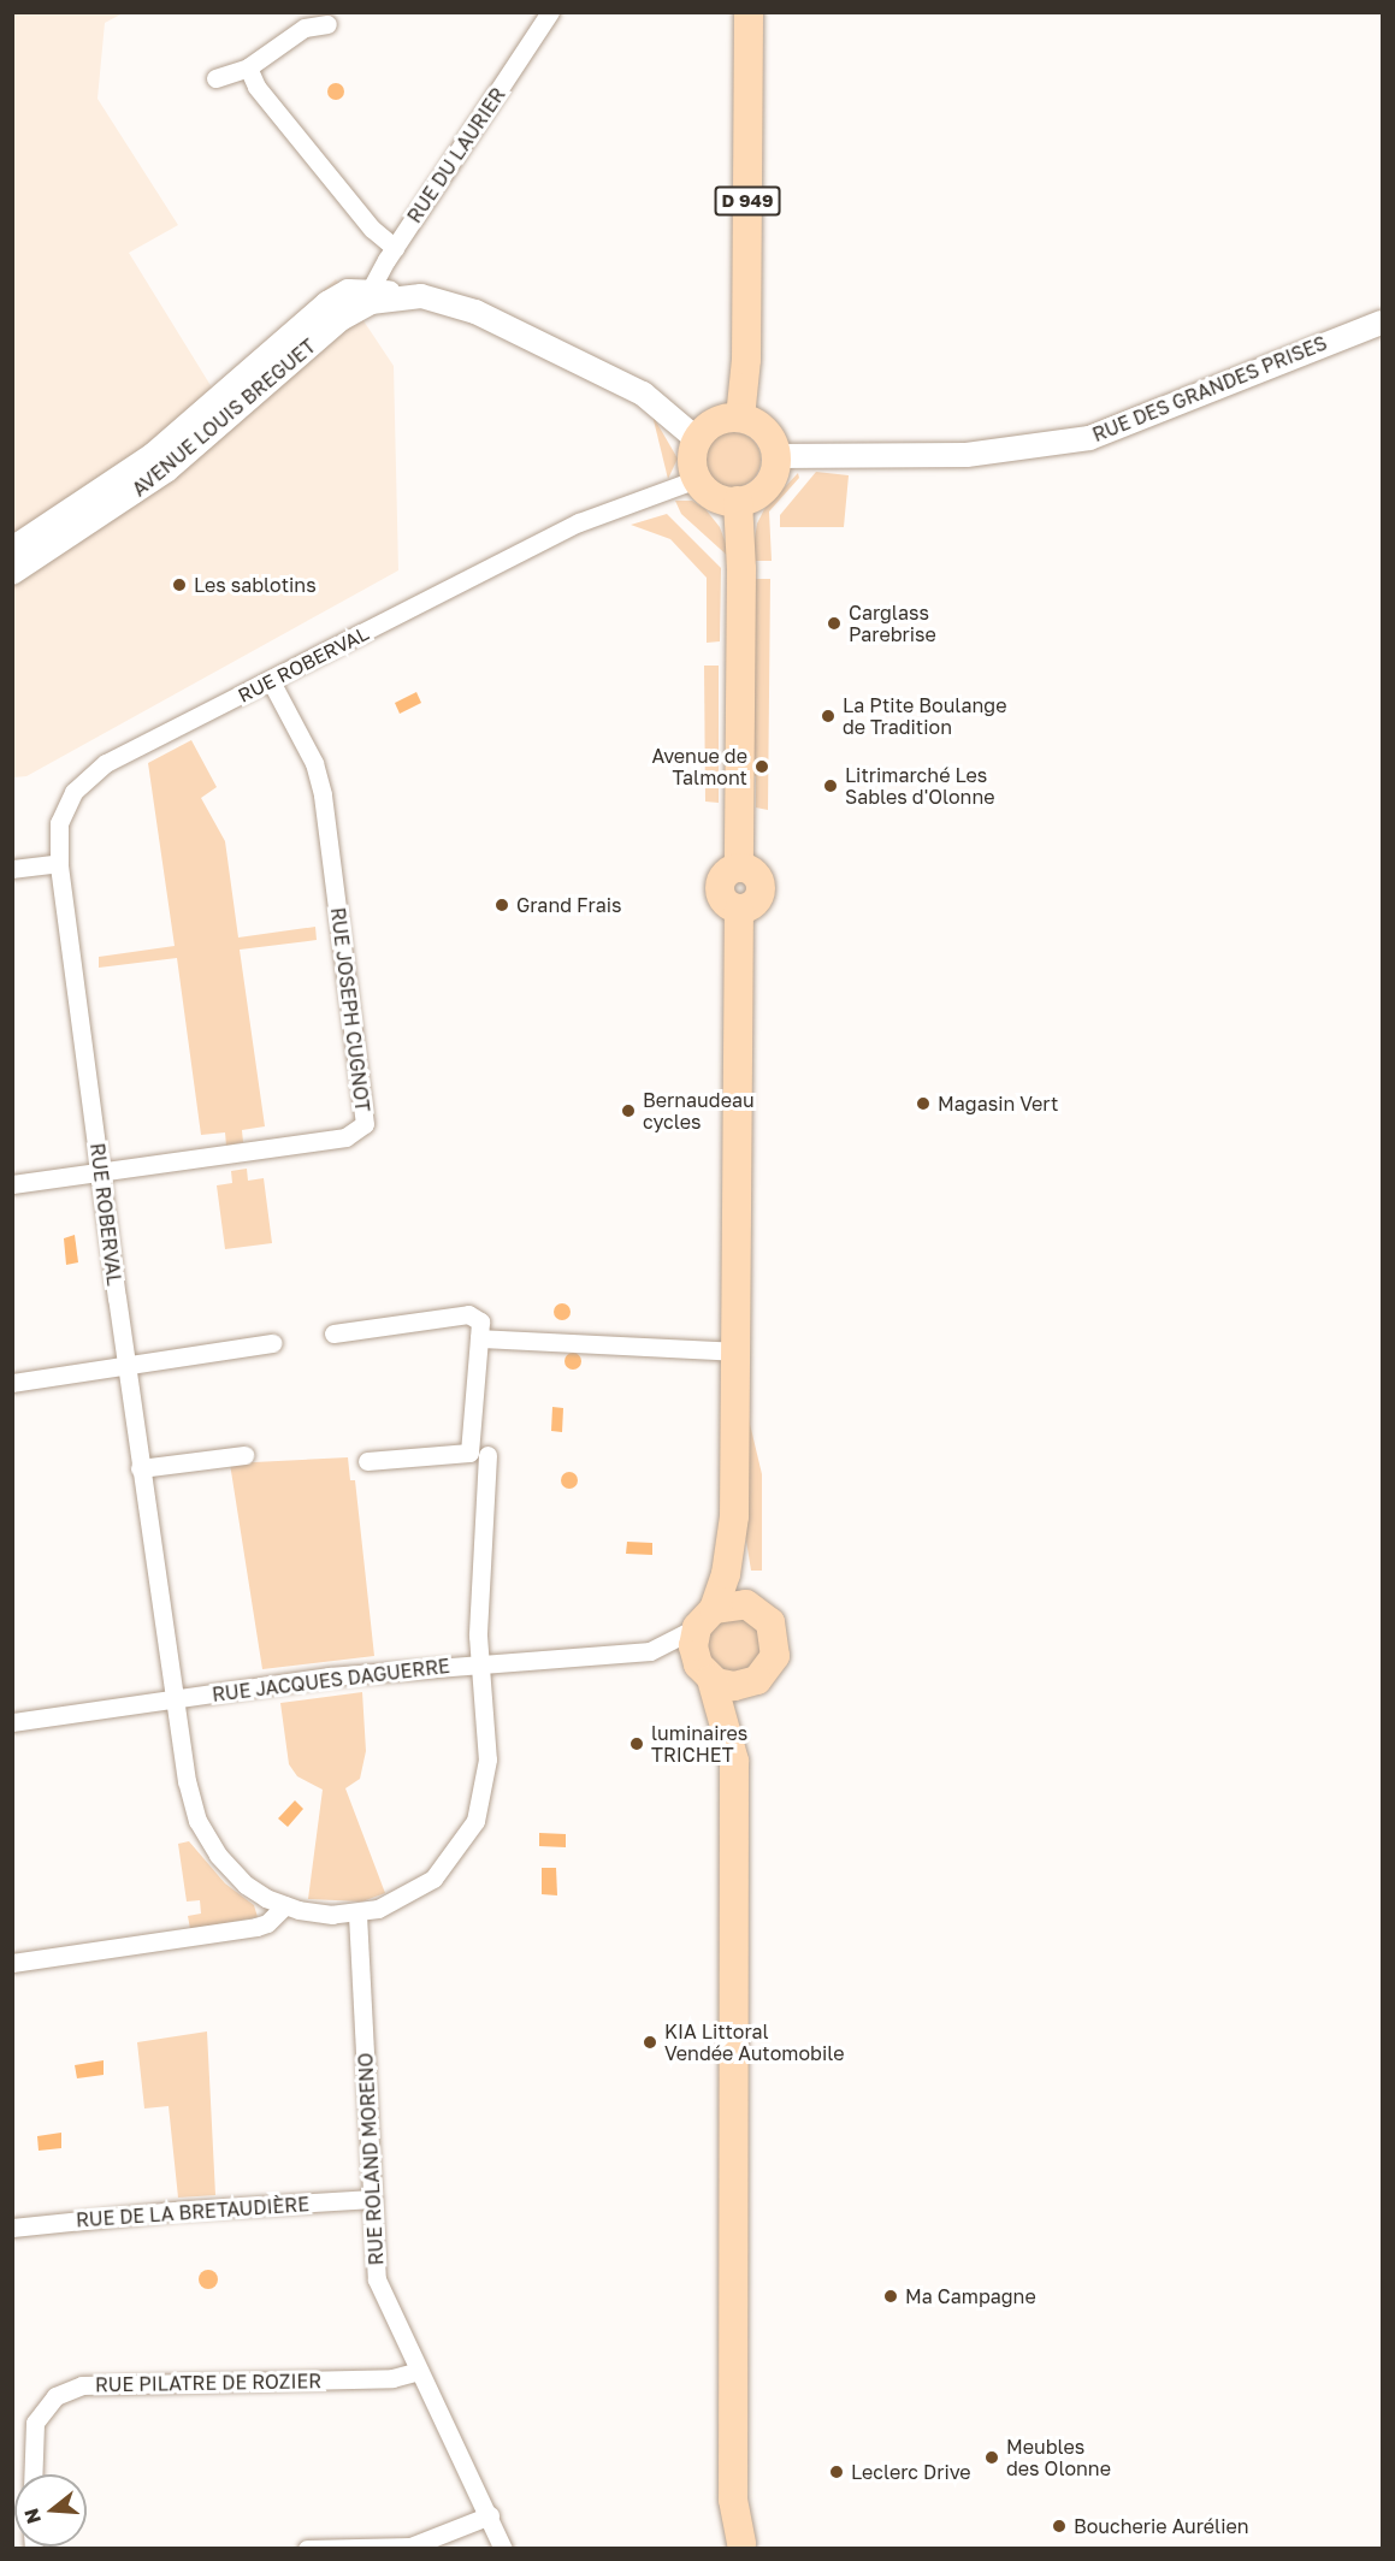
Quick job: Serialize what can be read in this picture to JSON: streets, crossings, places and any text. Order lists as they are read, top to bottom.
{
  "streets": {
    "main road": ["D 949"],
    "street": [
      "RUE DU LAURIER",
      "RUE DES GRANDES PRISES",
      "AVENUE LOUIS BREGUET",
      "RUE ROBERVAL",
      "RUE JOSEPH CUGNOT",
      "RUE JACQUES DAGUERRE",
      "RUE ROLAND MORENO",
      "RUE DE LA BRETAUDIÈRE",
      "RUE PILATRE DE ROZIER"
    ]
  },
  "crossings": [
    ["RUE DU LAURIER", "AVENUE LOUIS BREGUET"],
    ["D 949", "RUE DES GRANDES PRISES"],
    ["D 949", "AVENUE LOUIS BREGUET"],
    ["D 949", "RUE ROBERVAL"],
    ["RUE DES GRANDES PRISES", "AVENUE LOUIS BREGUET"],
    ["RUE DES GRANDES PRISES", "RUE ROBERVAL"],
    ["AVENUE LOUIS BREGUET", "RUE ROBERVAL"],
    ["RUE ROBERVAL", "RUE JOSEPH CUGNOT"],
    ["RUE ROBERVAL", "RUE JACQUES DAGUERRE"],
    ["RUE ROBERVAL", "RUE ROLAND MORENO"],
    ["RUE ROLAND MORENO", "RUE DE LA BRETAUDIÈRE"],
    ["RUE ROLAND MORENO", "RUE PILATRE DE ROZIER"]
  ],
  "places": [
    "Les sablotins",
    "Carglass Parebrise",
    "La Ptite Boulange de Tradition",
    "Avenue de Talmont",
    "Litrimarché Les Sables d'Olonne",
    "Grand Frais",
    "Magasin Vert",
    "Bernaudeau cycles",
    "luminaires TRICHET",
    "KIA Littoral Vendée Automobile",
    "Ma Campagne",
    "Meubles des Olonne",
    "Leclerc Drive",
    "Boucherie Aurélien"
  ],
  "north": "left"
}
